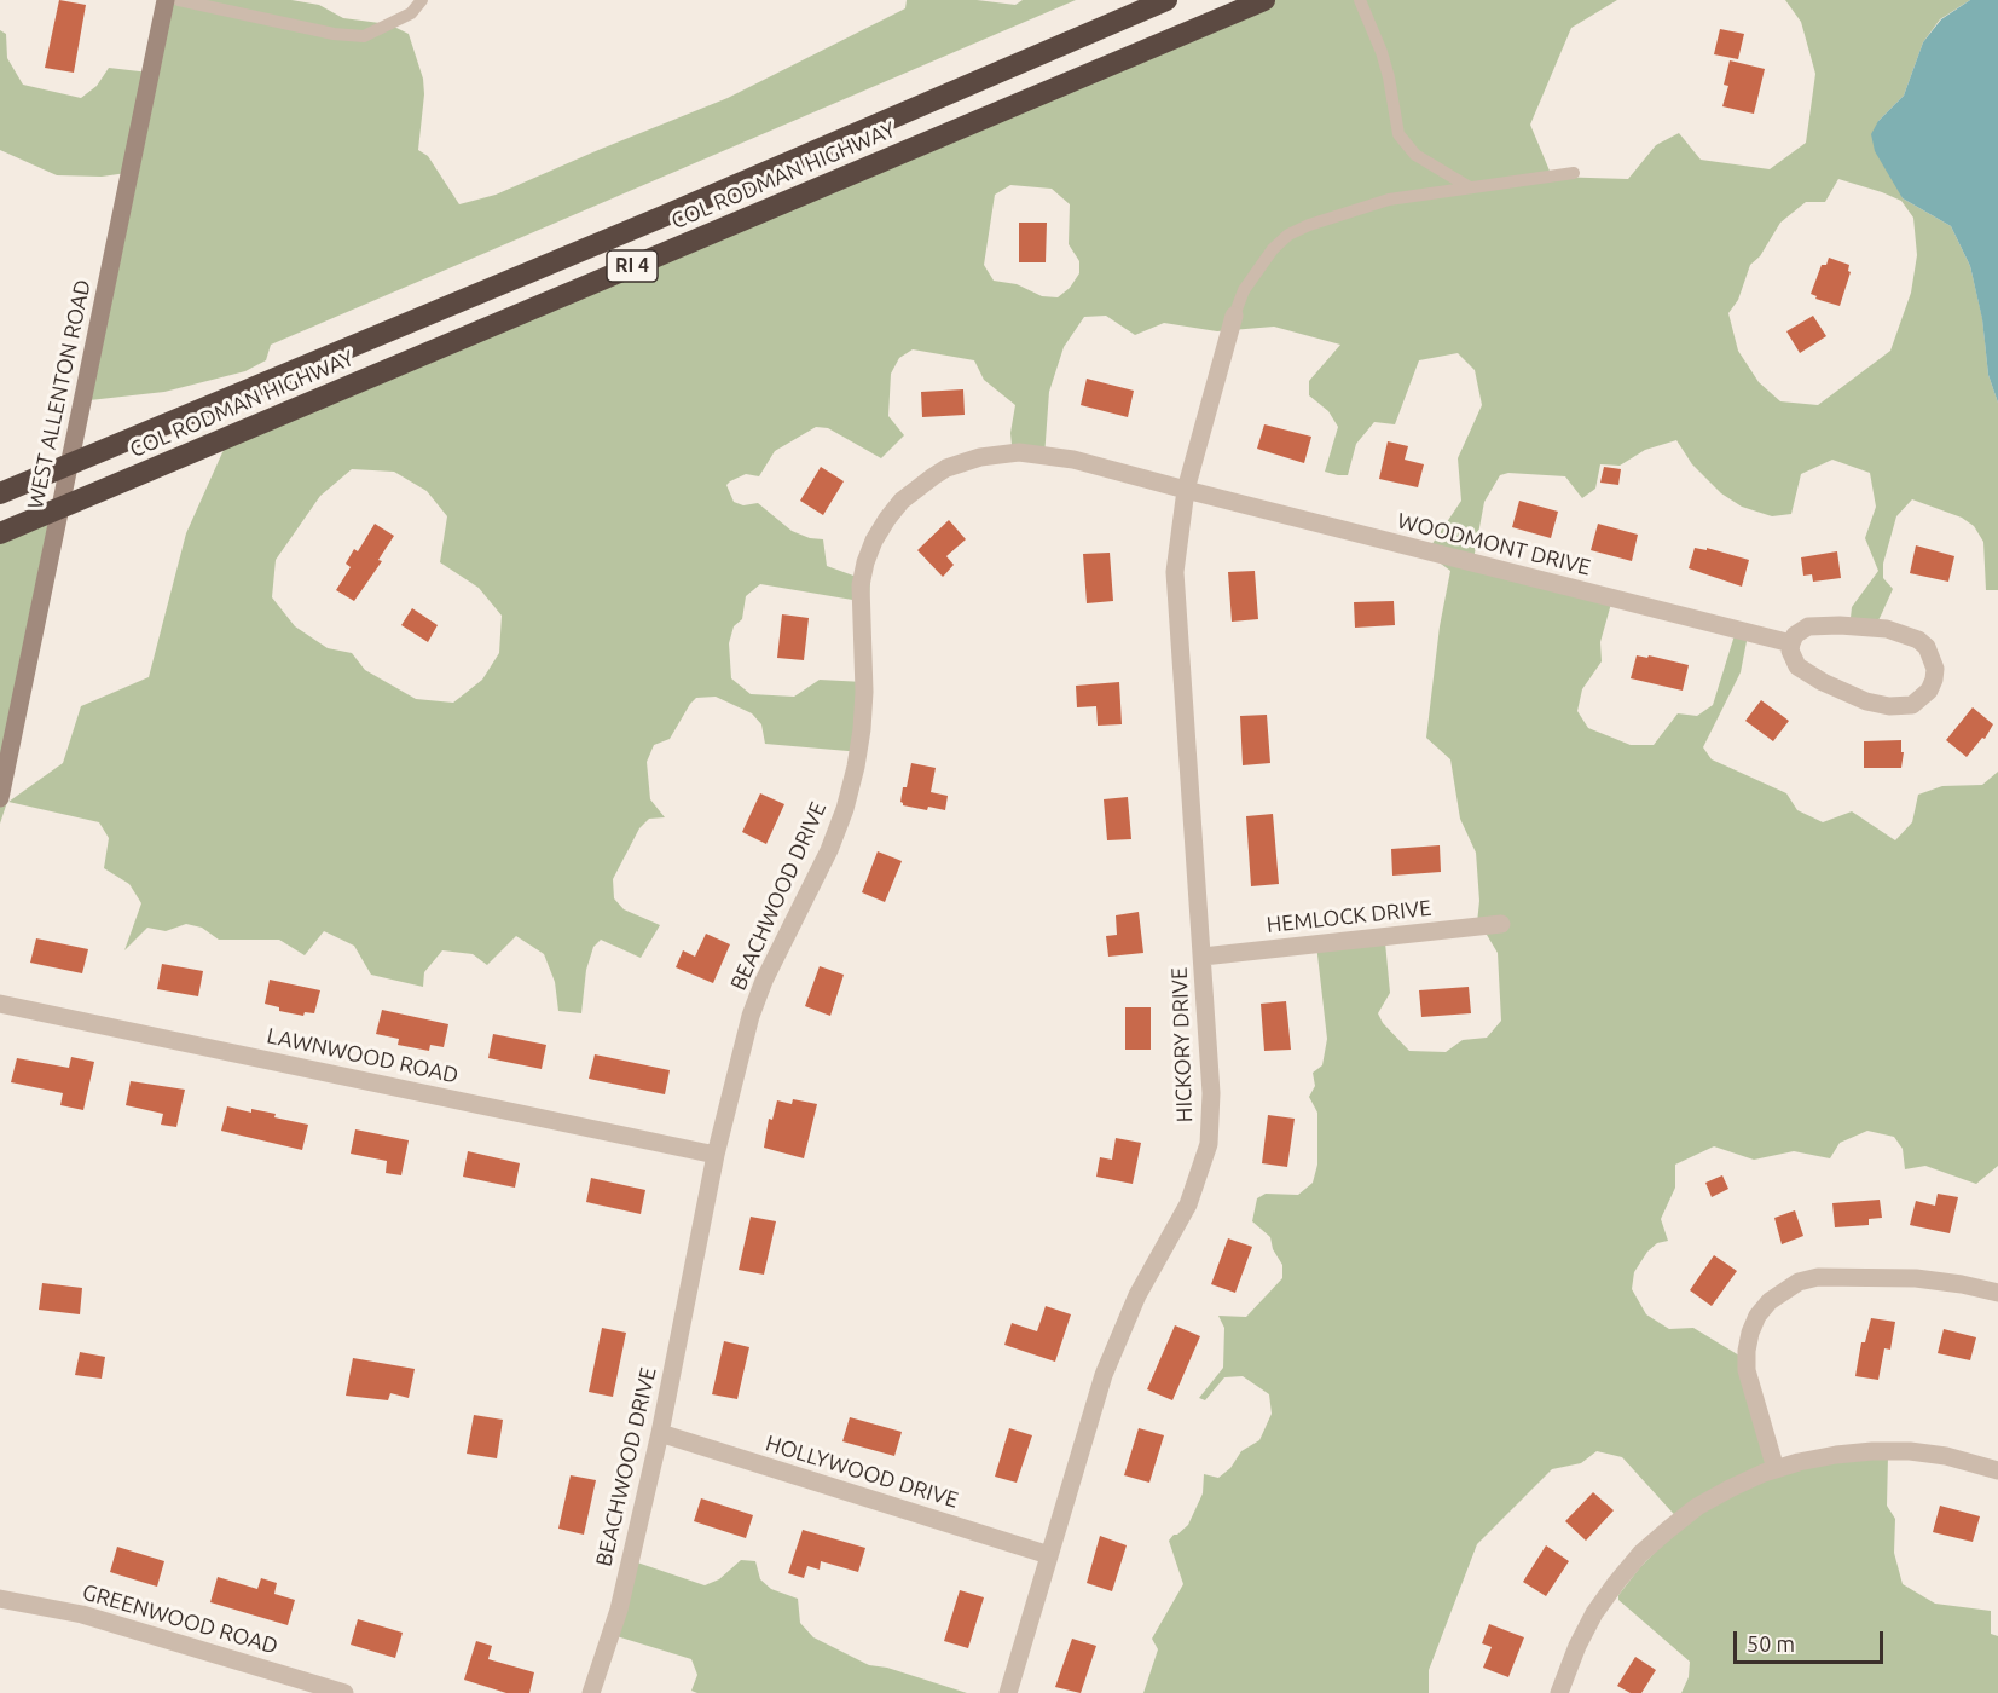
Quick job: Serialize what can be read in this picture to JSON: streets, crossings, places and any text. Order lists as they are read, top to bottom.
{
  "streets": {
    "highway": ["COL RODMAN HIGHWAY", "RI 4"],
    "street": [
      "WEST ALLENTON ROAD",
      "WOODMONT DRIVE",
      "BEACHWOOD DRIVE",
      "HEMLOCK DRIVE",
      "HICKORY DRIVE",
      "LAWNWOOD ROAD",
      "HOLLYWOOD DRIVE",
      "GREENWOOD ROAD"
    ]
  },
  "crossings": [
    ["COL RODMAN HIGHWAY", "WEST ALLENTON ROAD"],
    ["WOODMONT DRIVE", "BEACHWOOD DRIVE"],
    ["WOODMONT DRIVE", "HICKORY DRIVE"],
    ["BEACHWOOD DRIVE", "HICKORY DRIVE"],
    ["BEACHWOOD DRIVE", "LAWNWOOD ROAD"],
    ["BEACHWOOD DRIVE", "HOLLYWOOD DRIVE"],
    ["HEMLOCK DRIVE", "HICKORY DRIVE"],
    ["HICKORY DRIVE", "HOLLYWOOD DRIVE"]
  ],
  "scale_bar": "50 m"
}
